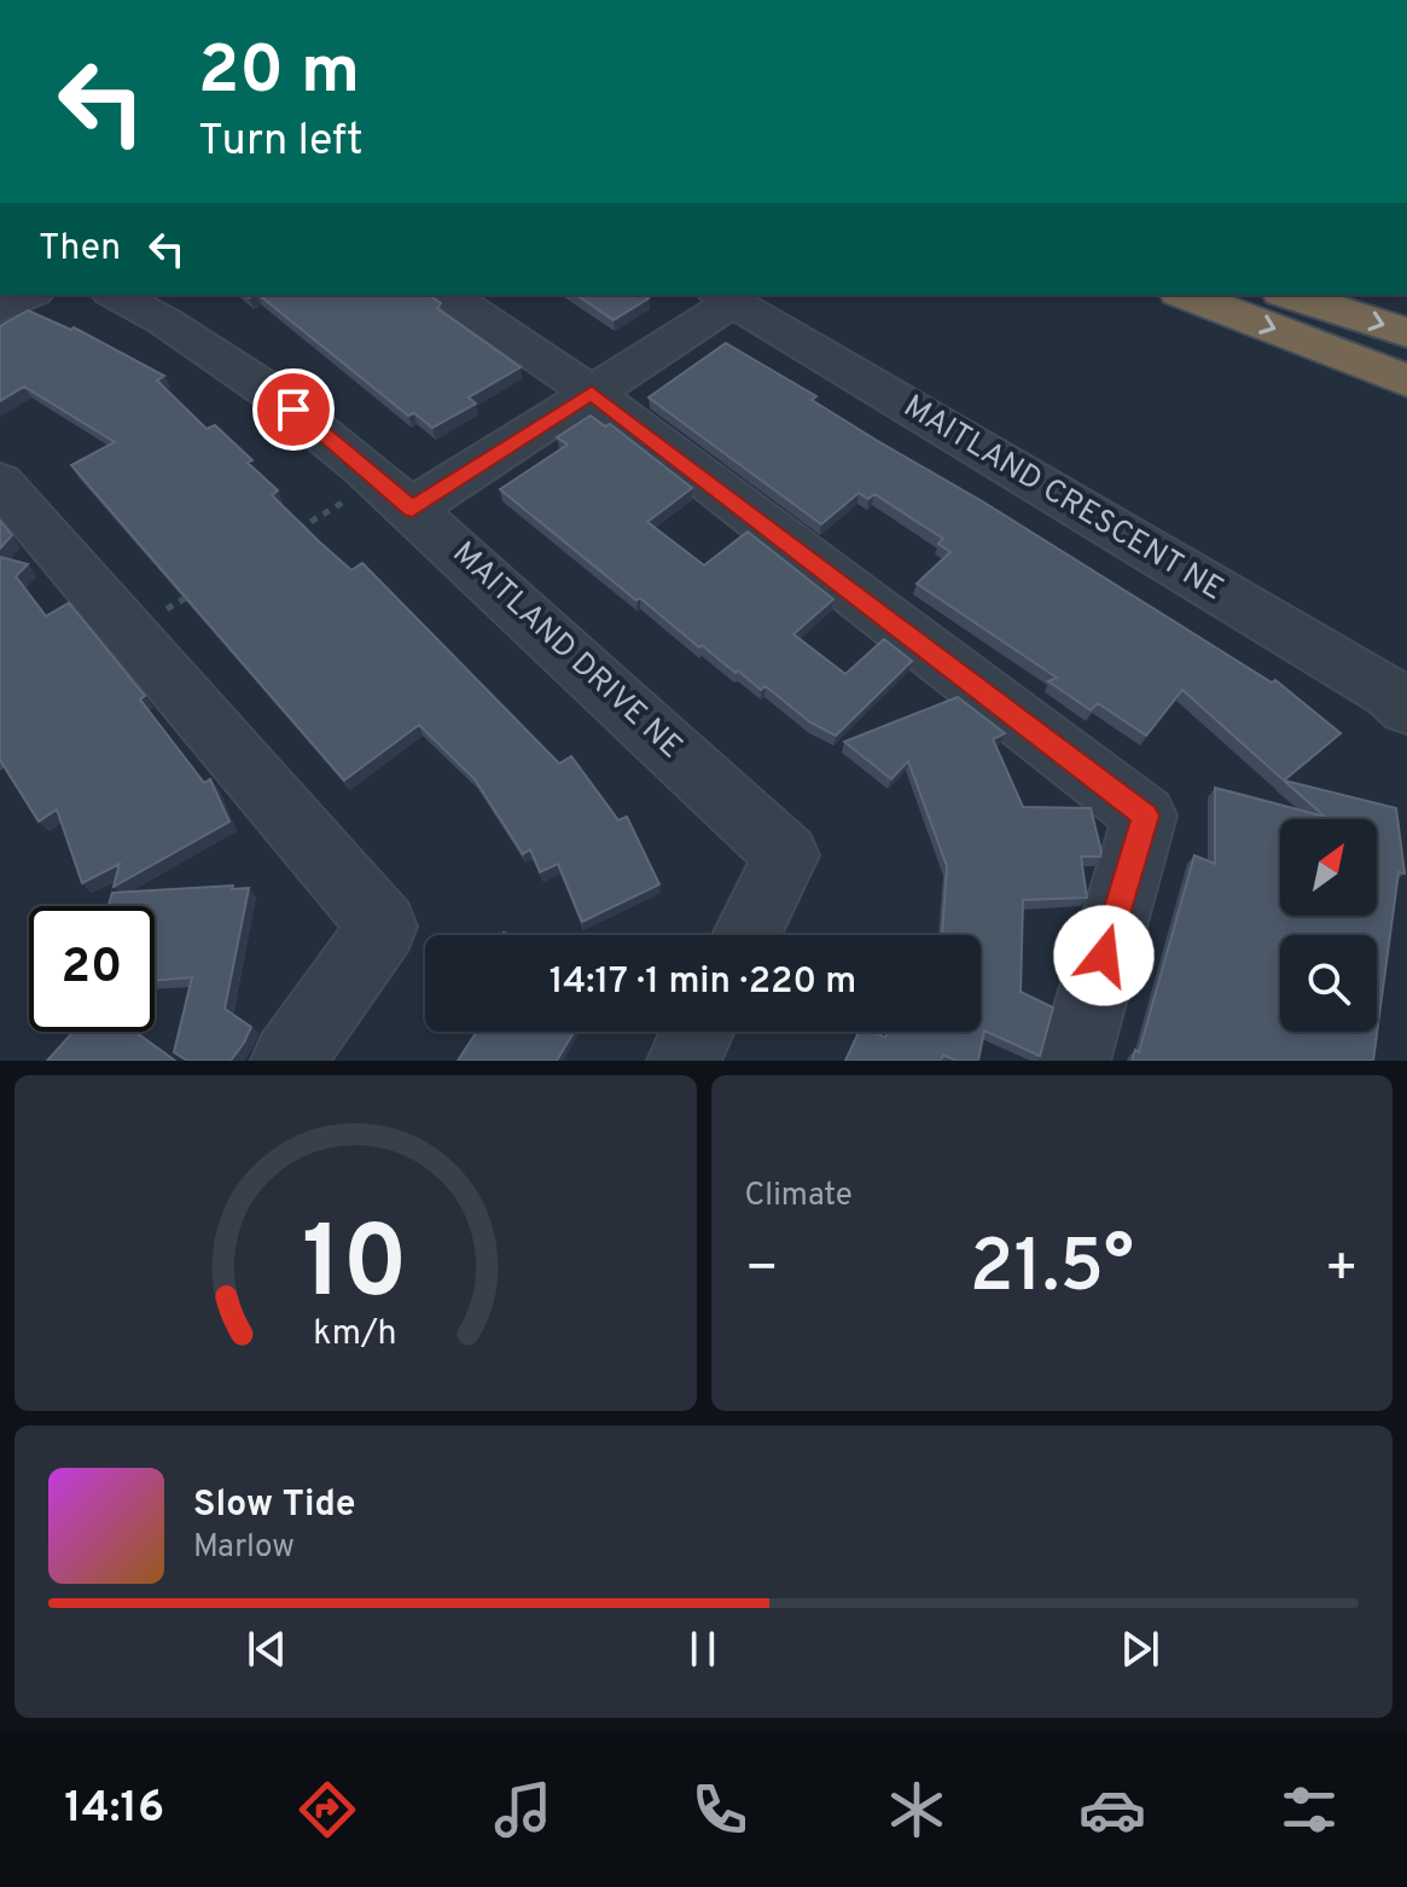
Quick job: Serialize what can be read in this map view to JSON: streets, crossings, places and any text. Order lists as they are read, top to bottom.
{
  "streets": {
    "street": ["MAITLAND CRESCENT NE", "MAITLAND DRIVE NE"]
  },
  "north": "top right",
  "page": {
    "turn": ["20 m", "Turn left"],
    "then": "Then",
    "limit": "20",
    "trip": "14:17 · 1 min · 220 m",
    "tile": "Climate",
    "heat": ["−", "21.5°", "+"],
    "song": ["Slow Tide", "Marlow"],
    "tabs": "14:16",
    "gauge": ["10", "km/h"]
  }
}
